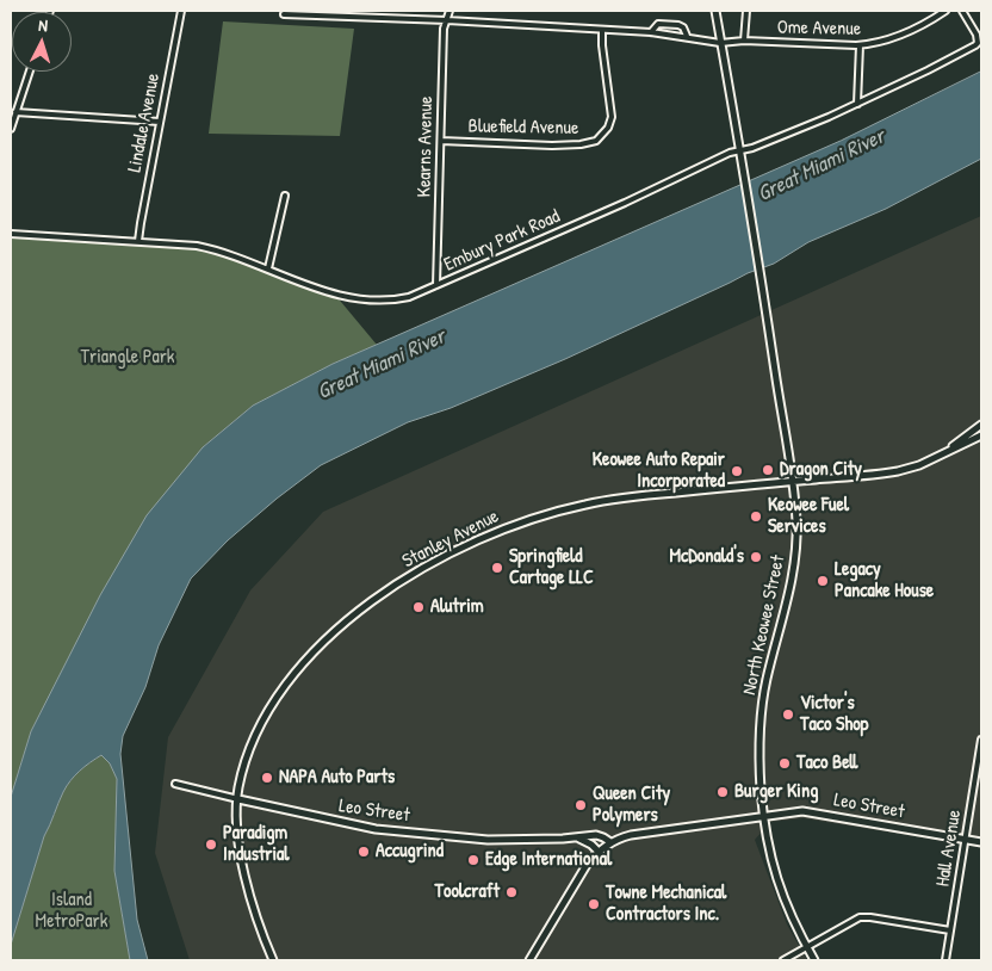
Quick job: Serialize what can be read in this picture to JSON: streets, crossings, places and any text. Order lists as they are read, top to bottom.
{
  "streets": {
    "street": [
      "Ome Avenue",
      "Lindale Avenue",
      "Bluefield Avenue",
      "Kearns Avenue",
      "Embury Park Road",
      "Stanley Avenue",
      "North Keowee Street",
      "Leo Street",
      "Hall Avenue"
    ]
  },
  "crossings": [
    ["Ome Avenue", "North Keowee Street"],
    ["Lindale Avenue", "Embury Park Road"],
    ["Bluefield Avenue", "Kearns Avenue"],
    ["Kearns Avenue", "Embury Park Road"],
    ["Embury Park Road", "North Keowee Street"],
    ["Stanley Avenue", "North Keowee Street"],
    ["Stanley Avenue", "Leo Street"],
    ["North Keowee Street", "Leo Street"],
    ["Leo Street", "Hall Avenue"]
  ],
  "water": ["Great Miami River"],
  "parks": ["Triangle Park", "Island MetroPark"],
  "places": [
    "Dragon City",
    "Keowee Auto Repair Incorporated",
    "Keowee Fuel Services",
    "McDonald's",
    "Springfield Cartage LLC",
    "Legacy Pancake House",
    "Alutrim",
    "Victor's Taco Shop",
    "Taco Bell",
    "NAPA Auto Parts",
    "Burger King",
    "Queen City Polymers",
    "Paradigm Industrial",
    "Accugrind",
    "Edge International",
    "Toolcraft",
    "Towne Mechanical Contractors Inc."
  ],
  "north": "top"
}
